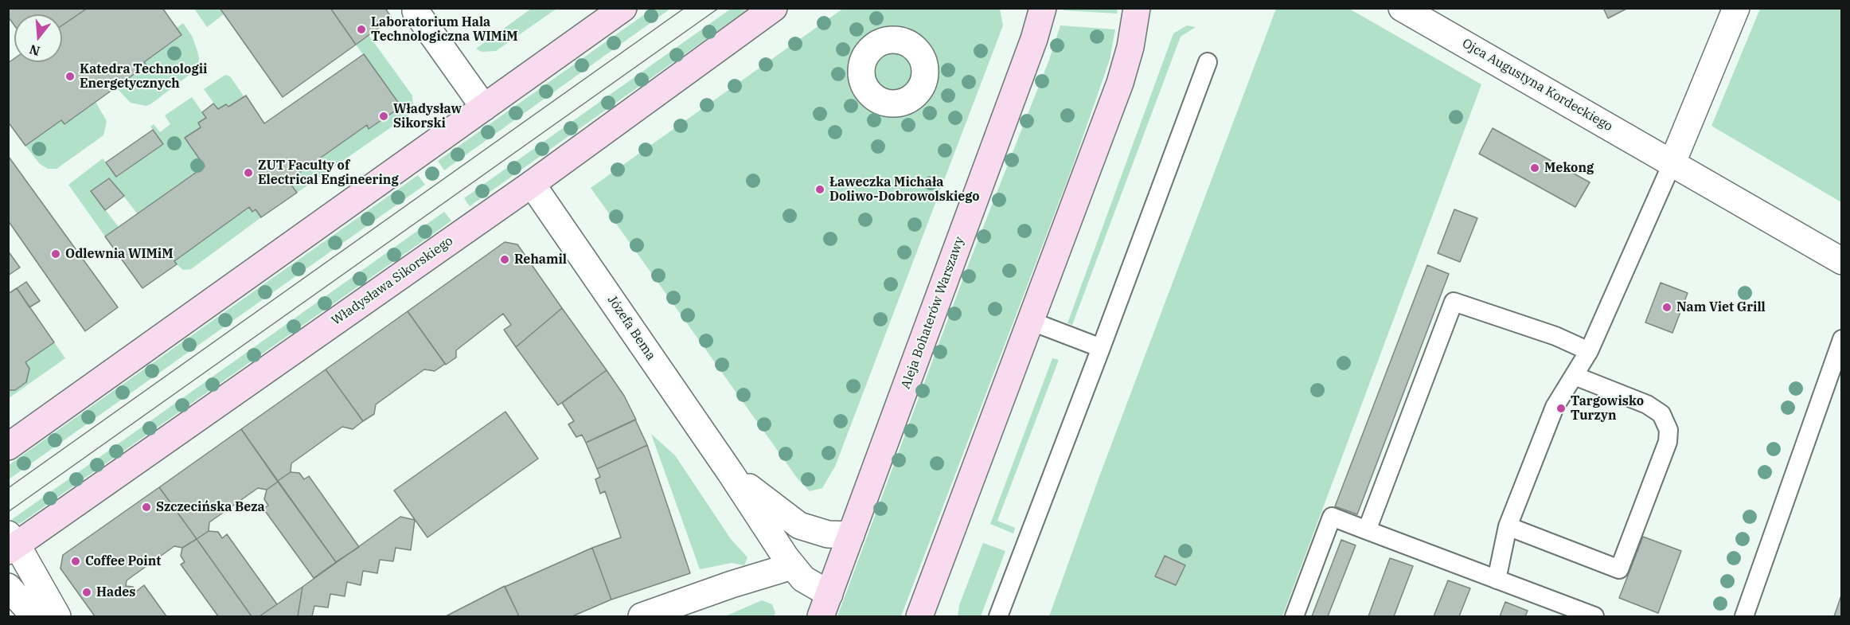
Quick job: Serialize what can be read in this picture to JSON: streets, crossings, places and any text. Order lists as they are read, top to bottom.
{
  "streets": {
    "street": [
      "Ojca Augustyna Kordeckiego",
      "Władysława Sikorskiego",
      "Aleja Bohaterów Warszawy",
      "Józefa Bema"
    ]
  },
  "crossings": [
    ["Władysława Sikorskiego", "Józefa Bema"],
    ["Aleja Bohaterów Warszawy", "Józefa Bema"]
  ],
  "places": [
    "Laboratorium Hala Technologiczna WIMiM",
    "Katedra Technologii Energetycznych",
    "Władysław Sikorski",
    "Mekong",
    "ZUT Faculty of Electrical Engineering",
    "Ławeczka Michała Doliwo-Dobrowolskiego",
    "Odlewnia WIMiM",
    "Rehamil",
    "Nam Viet Grill",
    "Targowisko Turzyn",
    "Szczecińska Beza",
    "Coffee Point",
    "Hades"
  ],
  "north": "bottom"
}
